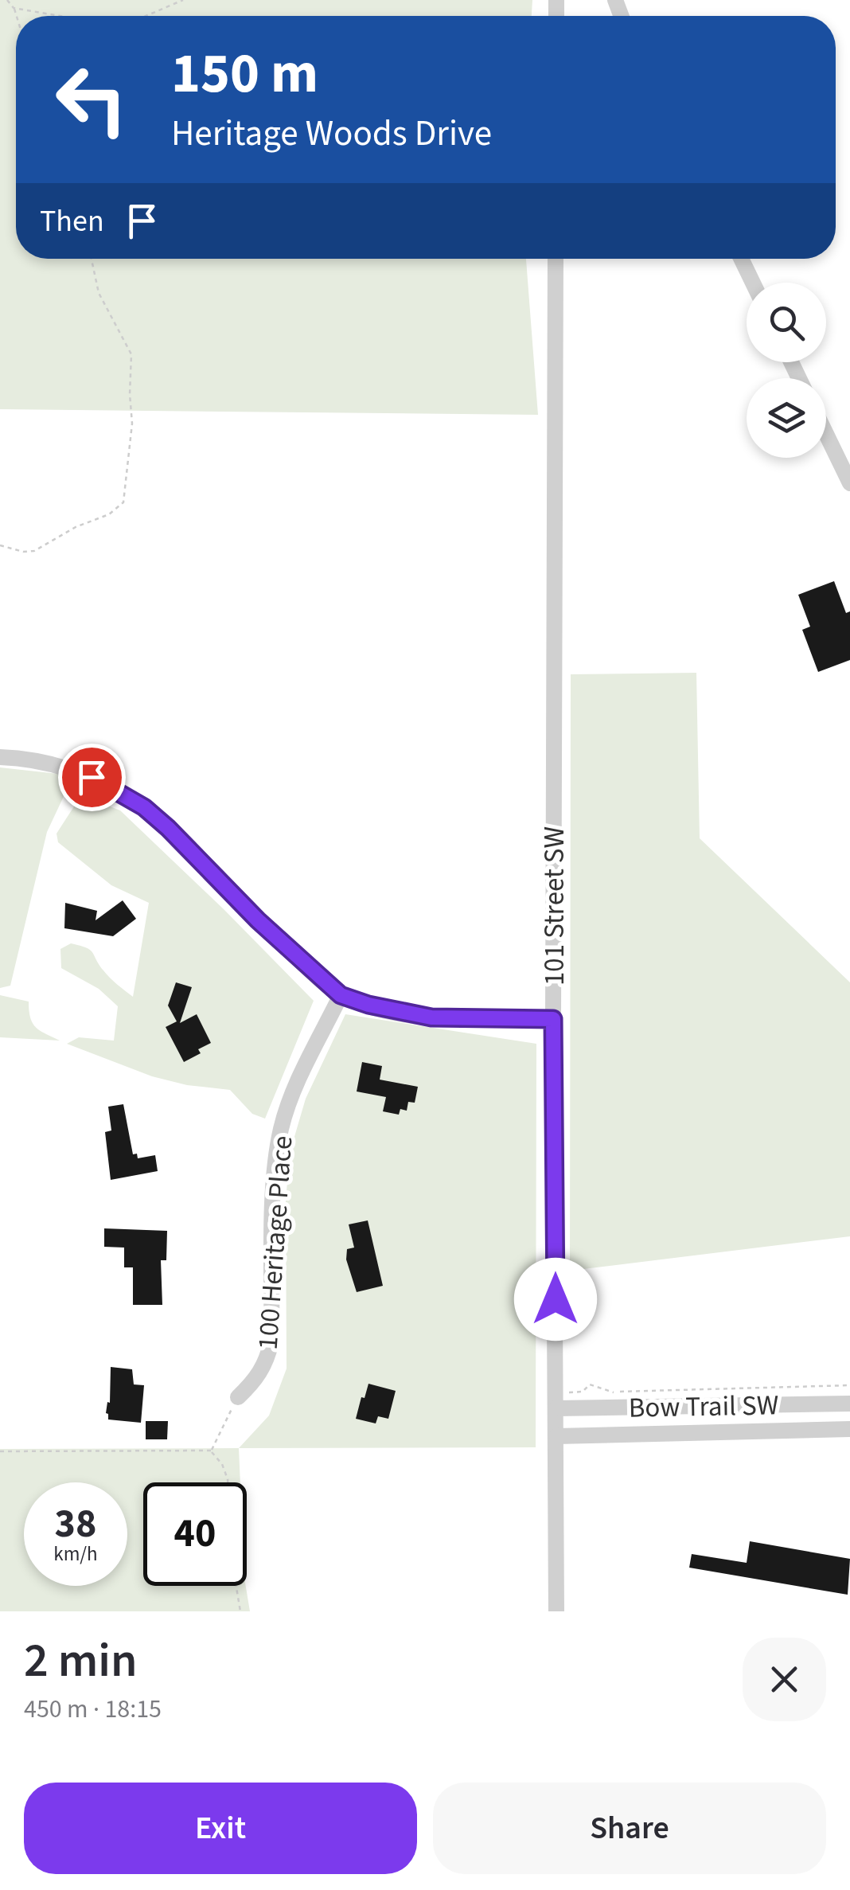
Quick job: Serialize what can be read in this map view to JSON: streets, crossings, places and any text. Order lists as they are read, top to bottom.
{
  "streets": {
    "street": ["101 Street SW", "100 Heritage Place", "Bow Trail SW"]
  },
  "crossings": [
    ["101 Street SW", "Bow Trail SW"]
  ],
  "page": {
    "turn": ["150 m", "Heritage Woods Drive"],
    "then": "Then",
    "speed": "38 km/h",
    "limit": "40",
    "heading": ["2 min", "450 m · 18:15"],
    "buttons": ["Exit", "Share"]
  }
}
